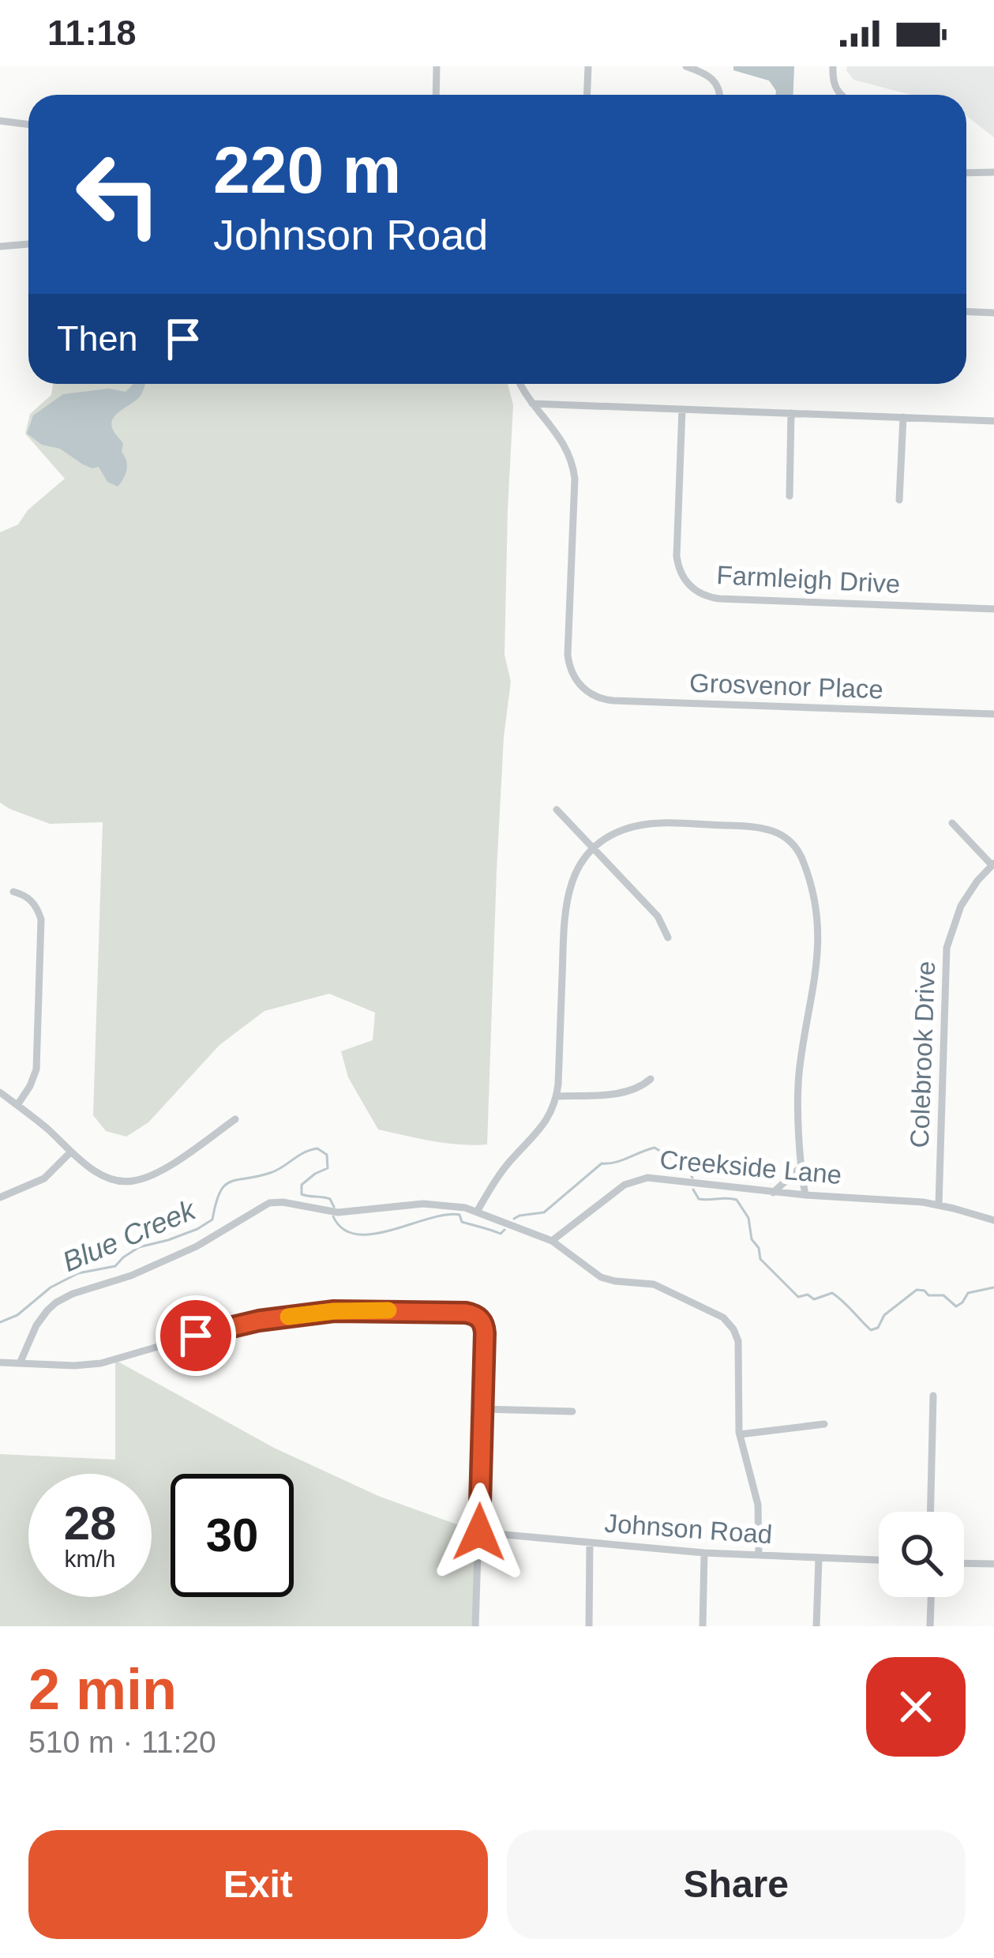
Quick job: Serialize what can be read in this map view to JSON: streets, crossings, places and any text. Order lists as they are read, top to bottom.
{
  "streets": {
    "street": [
      "Farmleigh Drive",
      "Grosvenor Place",
      "Colebrook Drive",
      "Creekside Lane",
      "Johnson Road"
    ]
  },
  "crossings": [
    ["Colebrook Drive", "Creekside Lane"]
  ],
  "water": ["Blue Creek"],
  "page": {
    "status": "11:18",
    "turn": ["220 m", "Johnson Road"],
    "then": "Then",
    "speed": "28 km/h",
    "limit": "30",
    "heading": ["2 min", "510 m · 11:20"],
    "buttons": ["Exit", "Share"]
  }
}
